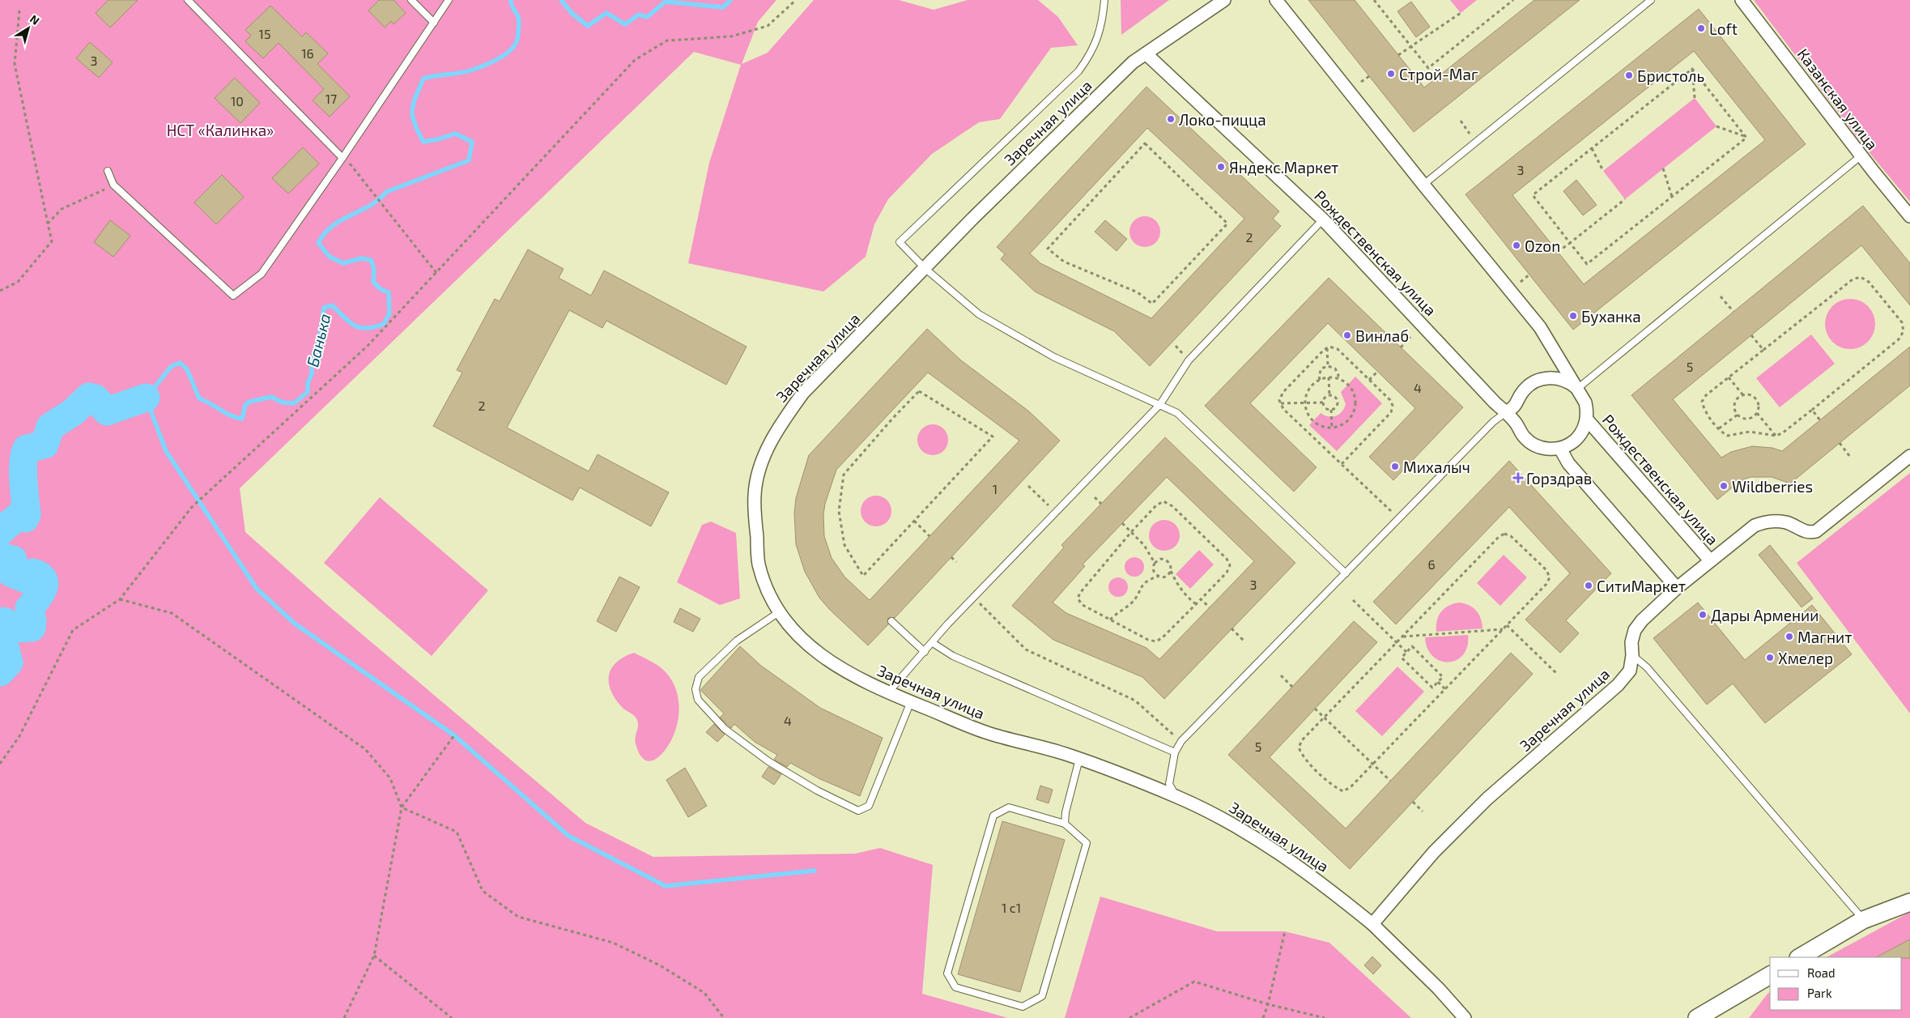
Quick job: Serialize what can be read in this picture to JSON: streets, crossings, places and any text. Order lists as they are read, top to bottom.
{
  "streets": {
    "street": ["Казанская улица", "Заречная улица", "Рождественская улица"]
  },
  "crossings": [
    ["Заречная улица", "Рождественская улица"]
  ],
  "water": ["Банька"],
  "parks": ["НСТ «Калинка»"],
  "places": {
    "other": [
      "Loft",
      "Строй-Маг",
      "Бристоль",
      "Локо-пицца",
      "Яндекс.Маркет",
      "Ozon",
      "Буханка",
      "Винлаб",
      "Михалыч",
      "Wildberries",
      "СитиМаркет",
      "Дары Армении",
      "Магнит",
      "Хмелер"
    ],
    "health": ["Горздрав"]
  },
  "house_numbers": [
    "15",
    "16",
    "3",
    "17",
    "10",
    "3",
    "2",
    "5",
    "4",
    "2",
    "1",
    "6",
    "3",
    "4",
    "5",
    "1 с1"
  ],
  "legend": ["Road", "Park"],
  "north": "top right"
}
